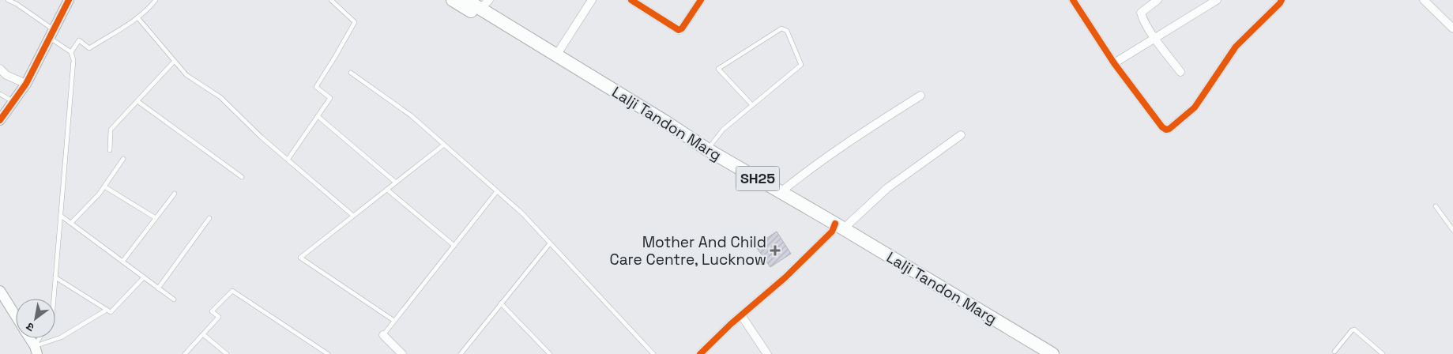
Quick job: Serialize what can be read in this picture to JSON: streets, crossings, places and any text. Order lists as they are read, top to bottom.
{
  "streets": {
    "main road": ["Lalji Tandon Marg", "SH25"]
  },
  "places": {
    "health": ["Mother And Child Care Centre, Lucknow"]
  },
  "north": "bottom left"
}
